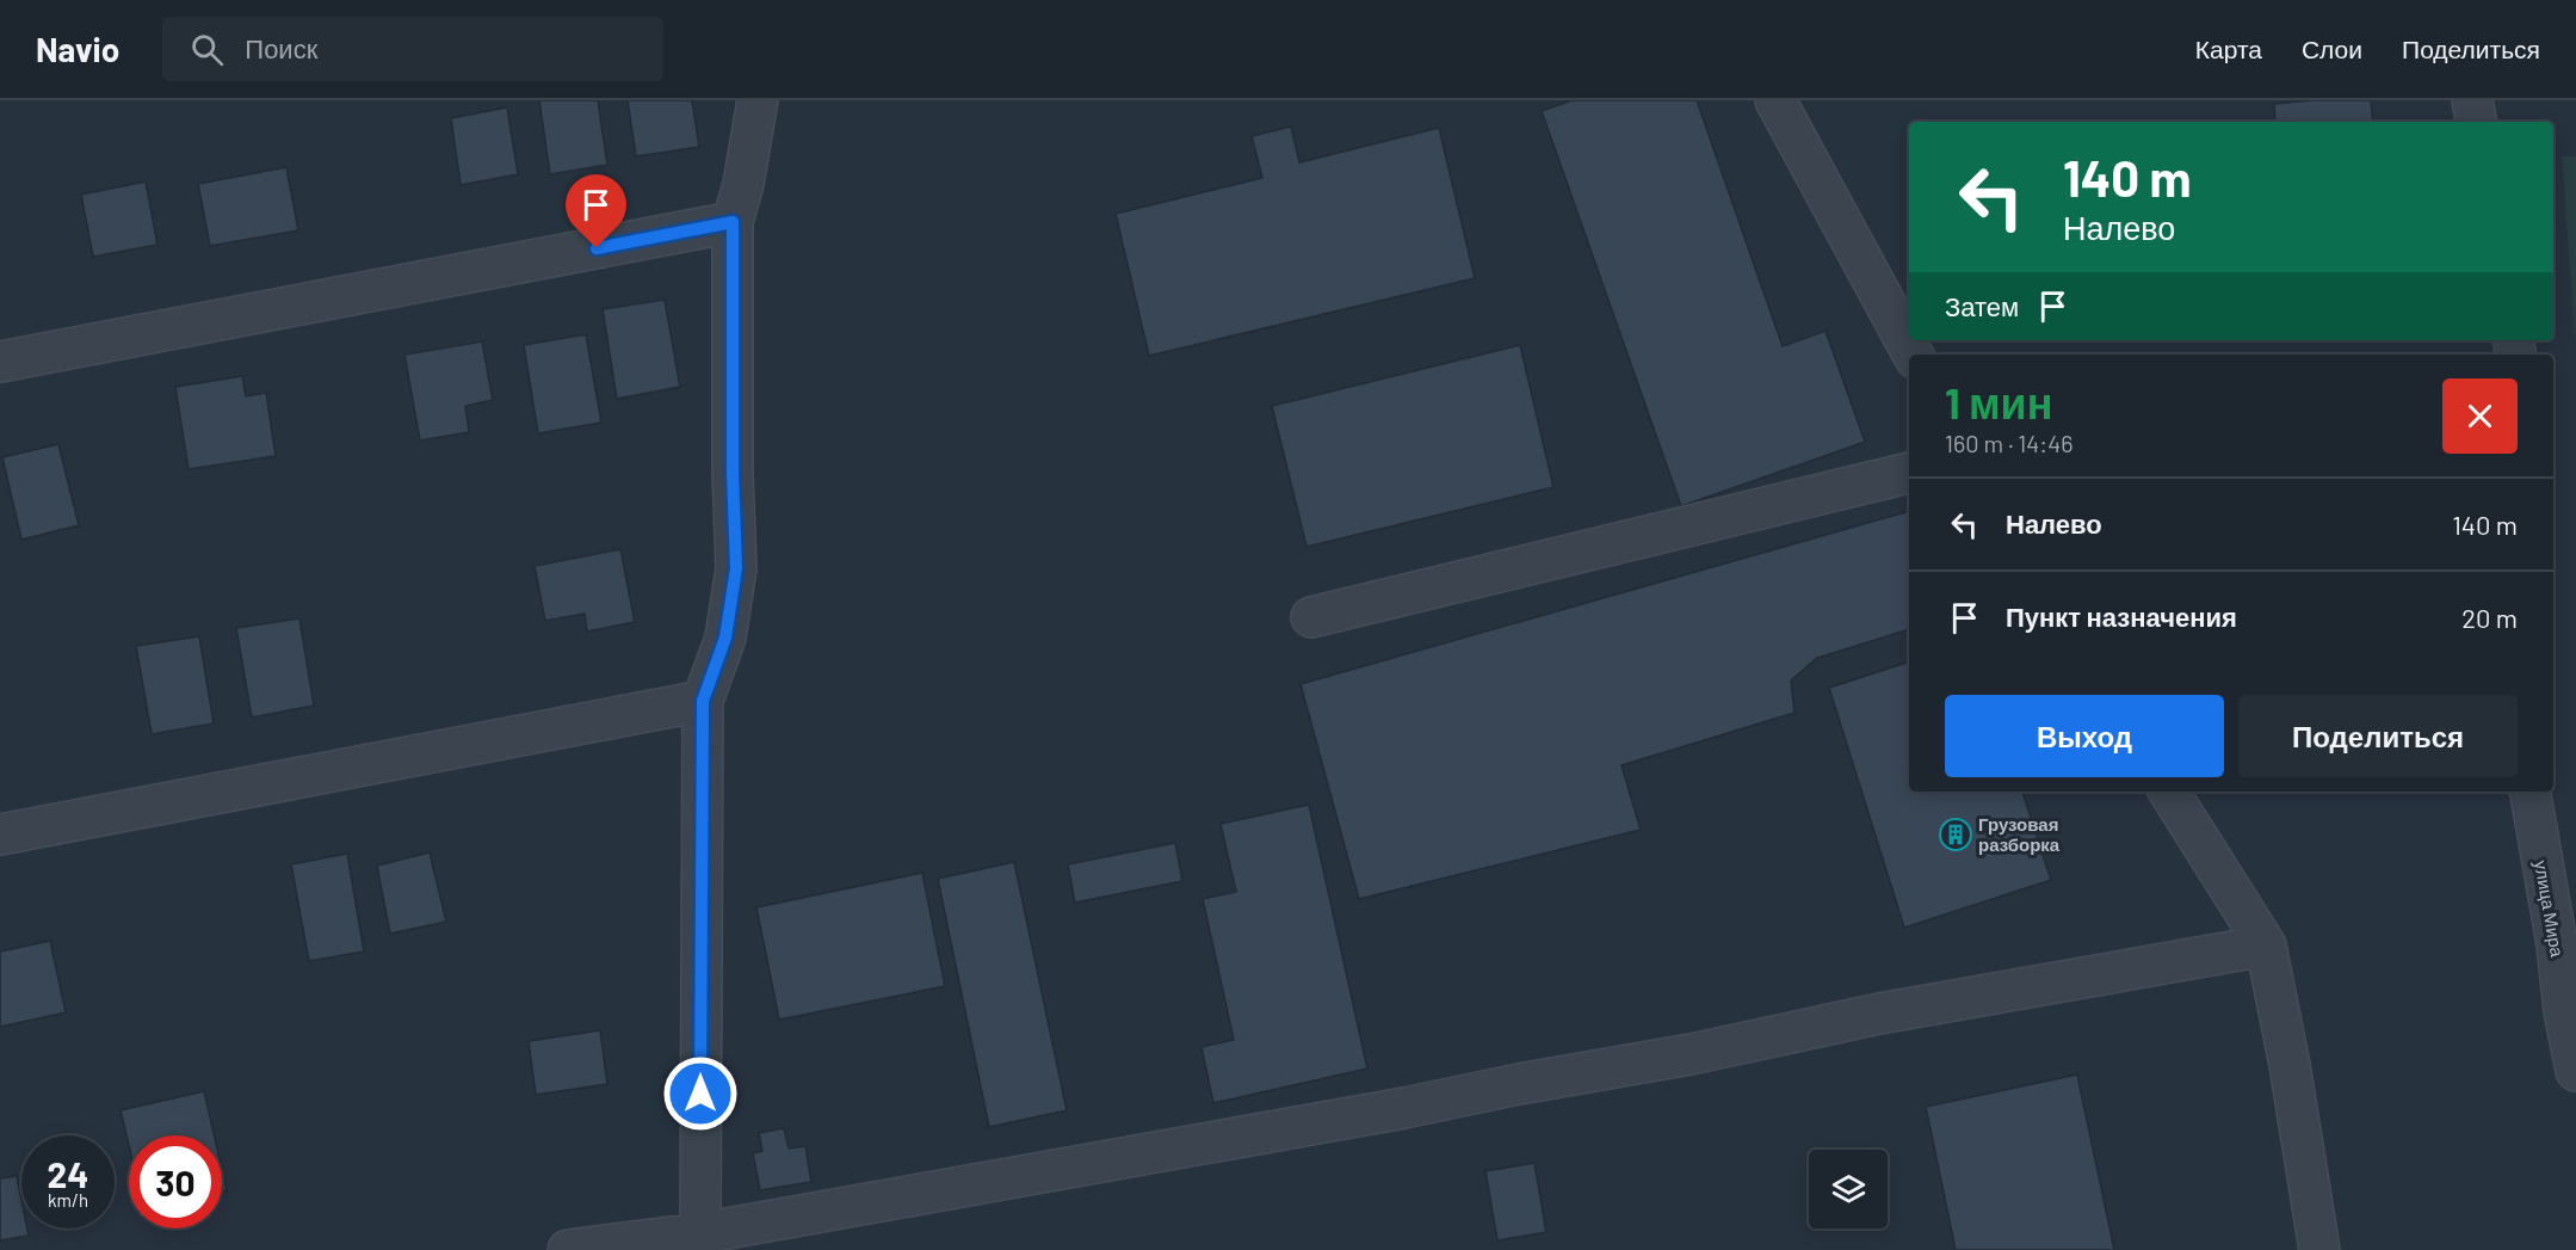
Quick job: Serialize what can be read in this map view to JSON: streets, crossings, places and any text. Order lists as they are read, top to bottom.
{
  "streets": {
    "street": ["улица Мира"]
  },
  "places": {
    "building": ["Грузовая разборка"]
  },
  "page": {
    "header": "Navio",
    "search": "Поиск",
    "nav": ["Карта", "Слои", "Поделиться"],
    "turn": ["140 m", "Налево"],
    "then": "Затем",
    "heading": ["1 мин", "160 m · 14:46"],
    "list": [
      {
        "name": "Налево",
        "value": "140 m"
      },
      {
        "name": "Пункт назначения",
        "value": "20 m"
      }
    ],
    "buttons": ["Выход", "Поделиться"],
    "speed": "24 km/h",
    "limit": "30"
  }
}
